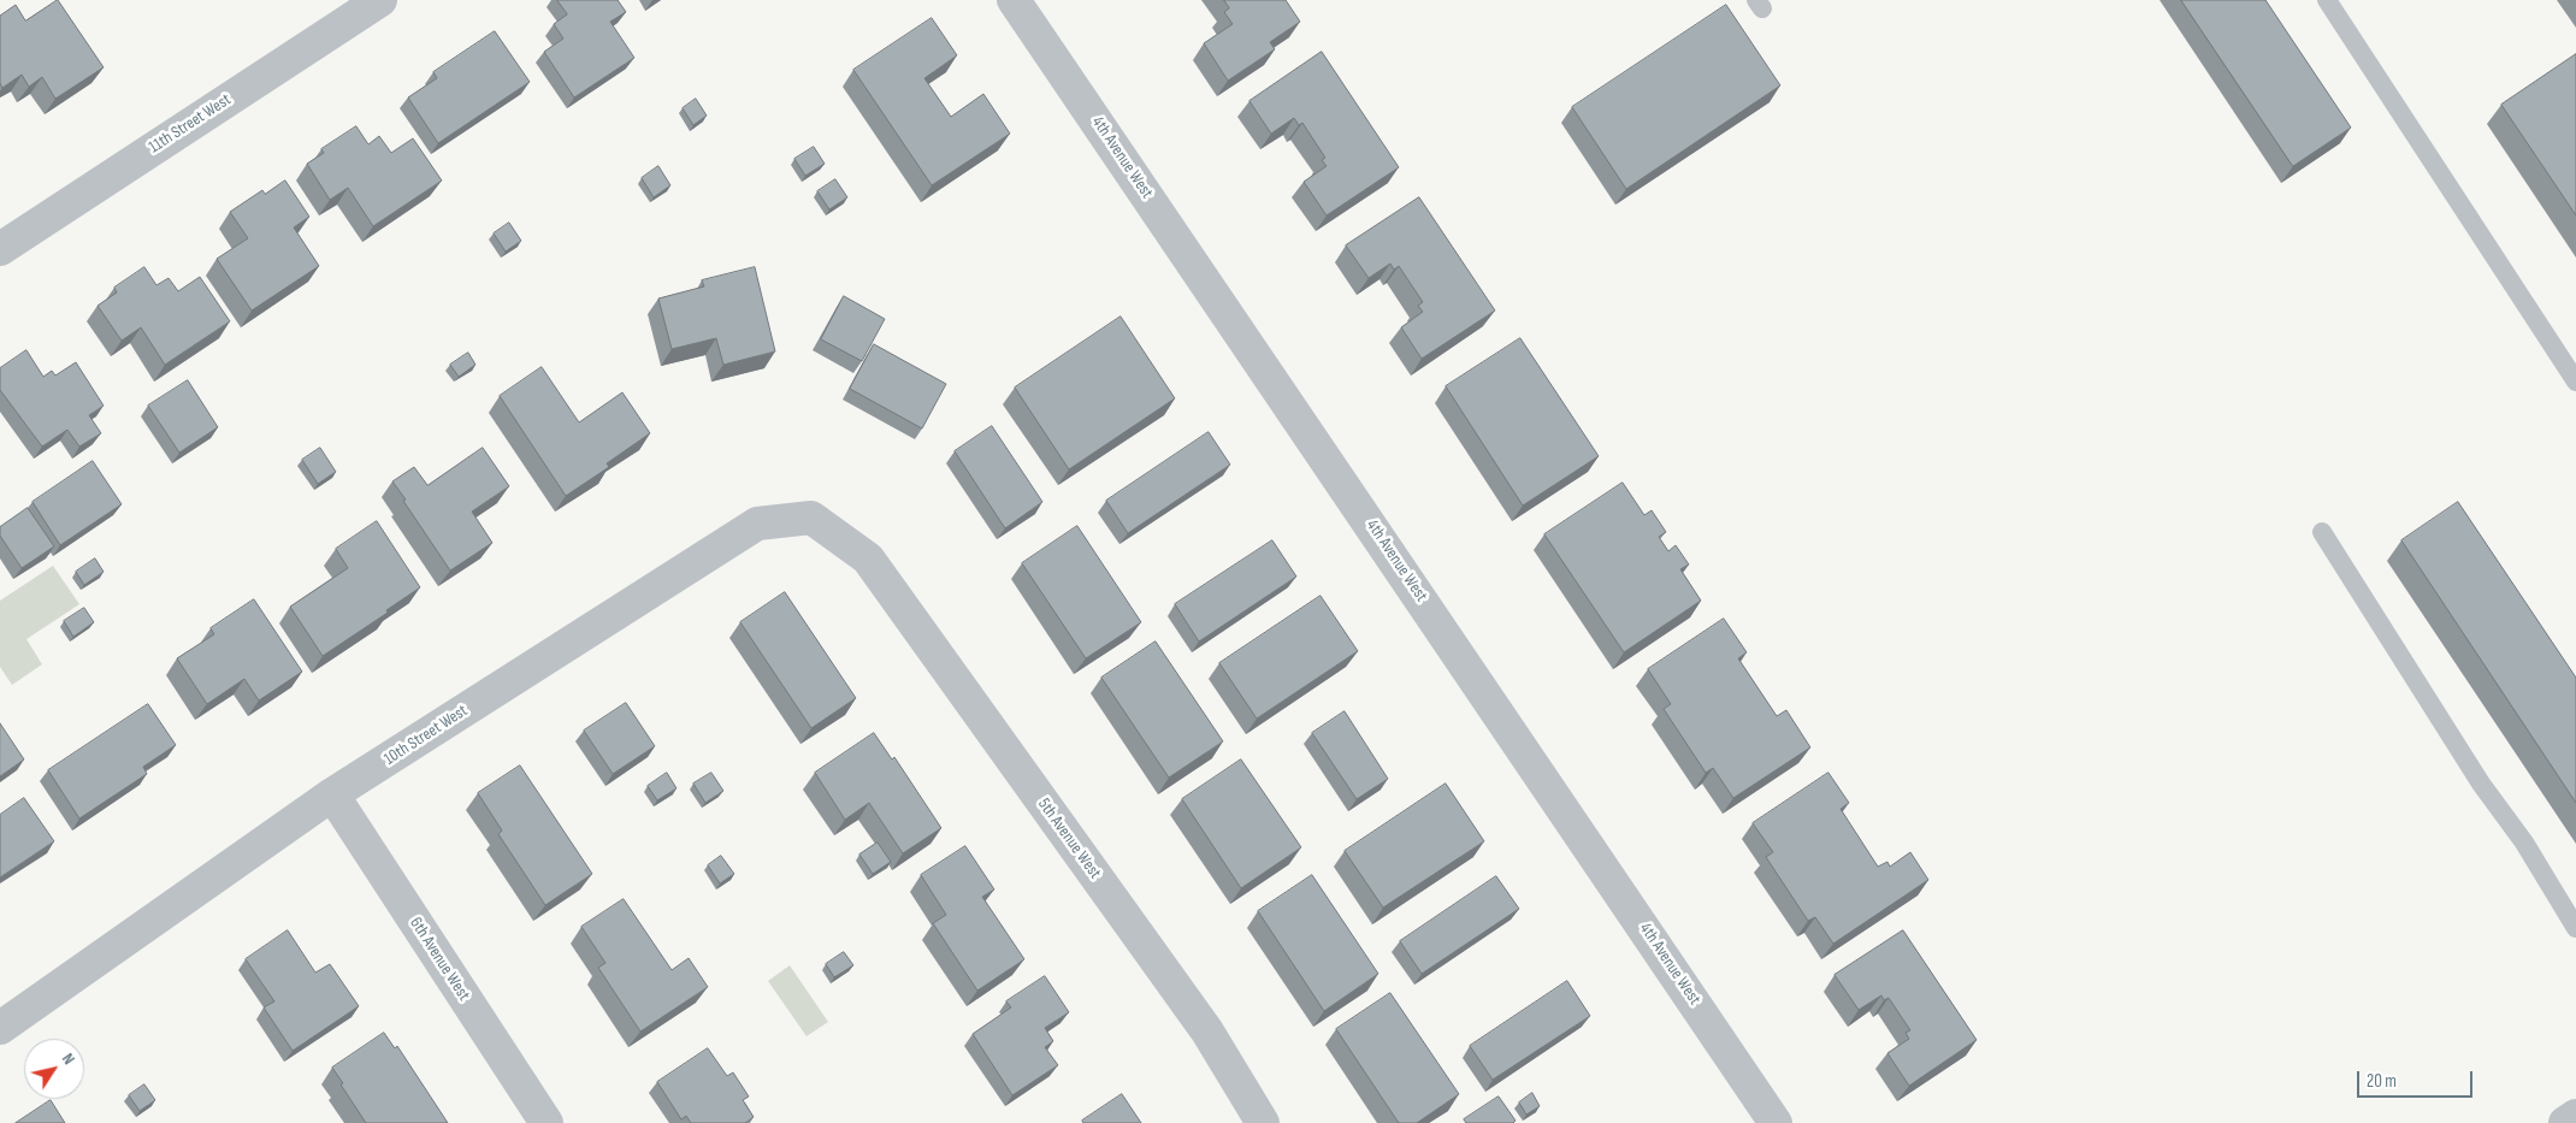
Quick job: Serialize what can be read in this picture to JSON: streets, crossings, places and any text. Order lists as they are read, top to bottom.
{
  "streets": {
    "street": [
      "11th Street West",
      "4th Avenue West",
      "10th Street West",
      "5th Avenue West",
      "6th Avenue West"
    ]
  },
  "crossings": [
    ["10th Street West", "5th Avenue West"],
    ["10th Street West", "6th Avenue West"]
  ],
  "scale_bar": "20 m",
  "north": "top right"
}
